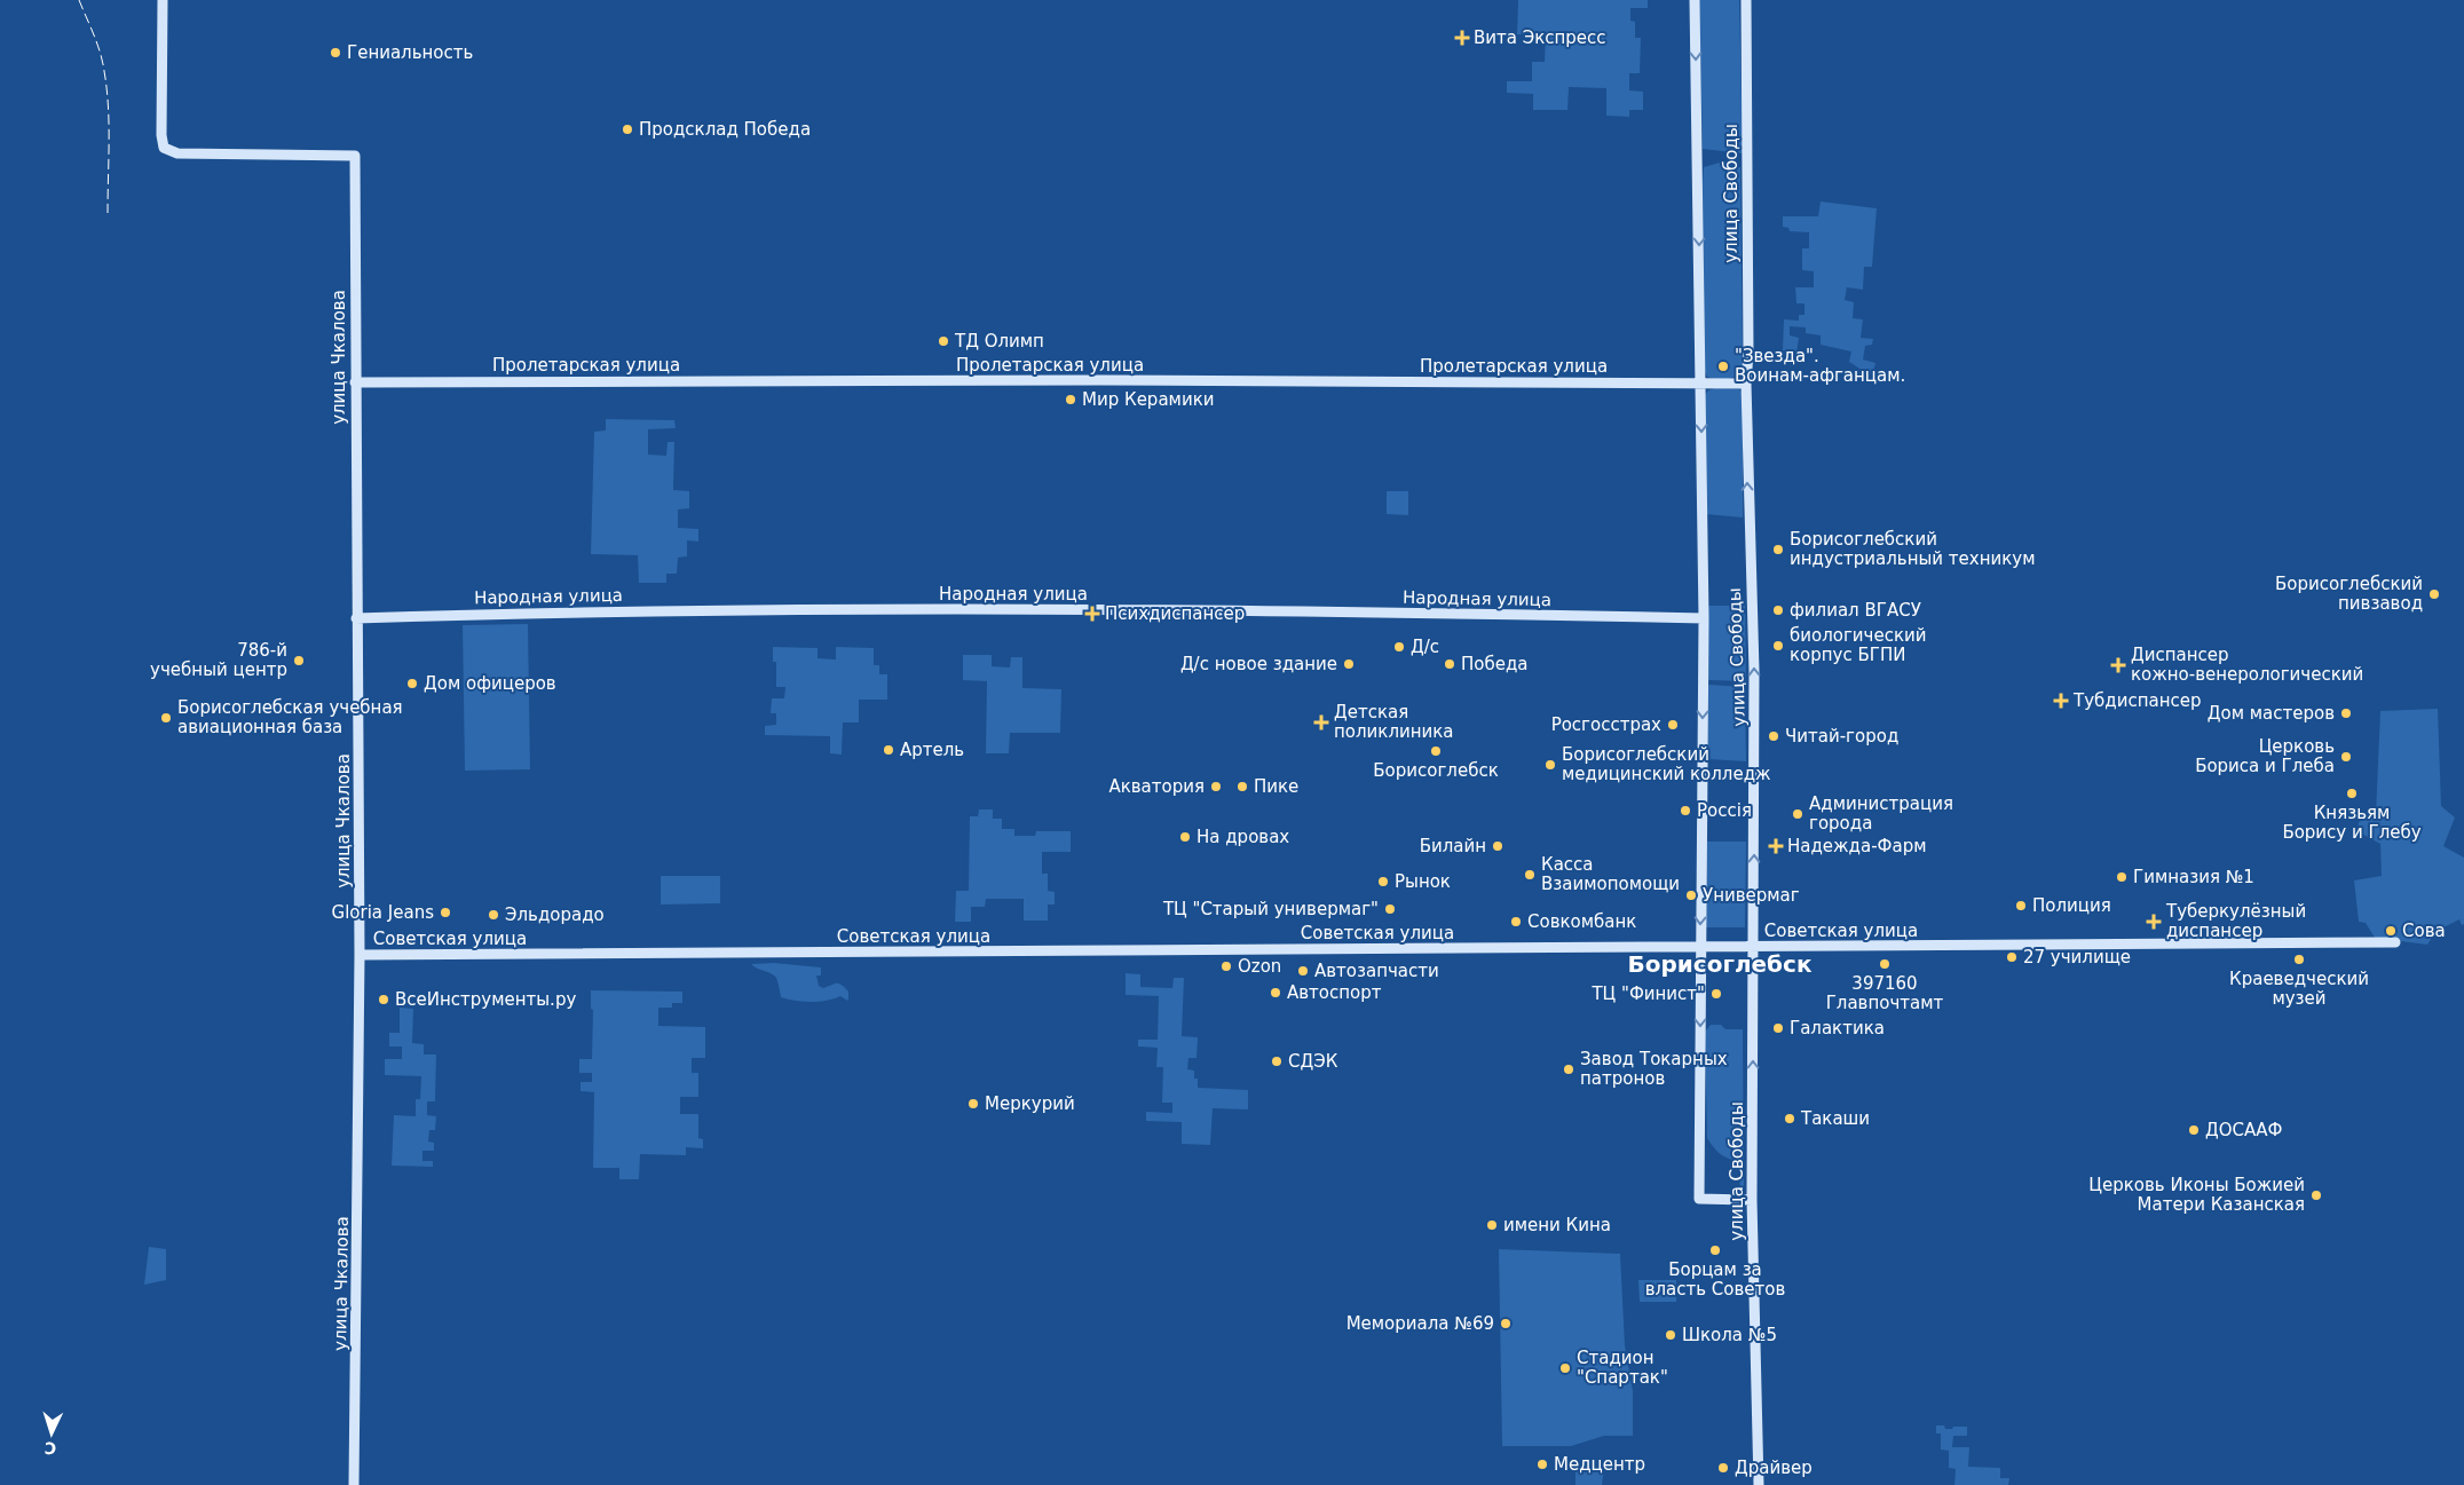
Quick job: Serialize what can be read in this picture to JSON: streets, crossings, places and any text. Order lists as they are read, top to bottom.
{
  "streets": {
    "street": [
      "улица Свободы",
      "улица Чкалова",
      "Пролетарская улица",
      "Народная улица",
      "Советская улица"
    ]
  },
  "crossings": [
    ["улица Свободы", "Пролетарская улица"],
    ["улица Свободы", "Народная улица"],
    ["улица Свободы", "Советская улица"],
    ["улица Чкалова", "Пролетарская улица"],
    ["улица Чкалова", "Народная улица"],
    ["улица Чкалова", "Советская улица"]
  ],
  "districts": ["Борисоглебск"],
  "places": {
    "health": [
      "Вита Экспресс",
      "Психдиспансер",
      "Диспансер кожно-венерологический",
      "Тубдиспансер",
      "Детская поликлиника",
      "Надежда-Фарм",
      "Туберкулёзный диспансер"
    ],
    "other": [
      "Гениальность",
      "Продсклад Победа",
      "ТД Олимп",
      "\"Звезда\". Воинам-афганцам.",
      "Мир Керамики",
      "Борисоглебский индустриальный техникум",
      "Борисоглебский пивзавод",
      "филиал ВГАСУ",
      "биологический корпус БГПИ",
      "Д/с",
      "786-й учебный центр",
      "Д/с новое здание",
      "Победа",
      "Дом офицеров",
      "Дом мастеров",
      "Борисоглебская учебная авиационная база",
      "Росгосстрах",
      "Читай-город",
      "Артель",
      "Борисоглебск",
      "Церковь Бориса и Глеба",
      "Борисоглебский медицинский колледж",
      "Акватория",
      "Пике",
      "Князьям Борису и Глебу",
      "Россiя",
      "Администрация города",
      "На дровах",
      "Билайн",
      "Касса Взаимопомощи",
      "Гимназия №1",
      "Рынок",
      "Универмаг",
      "Полиция",
      "ТЦ \"Старый универмаг\"",
      "Gloria Jeans",
      "Эльдорадо",
      "Совкомбанк",
      "Сова",
      "27 училище",
      "Краеведческий музей",
      "397160 Главпочтамт",
      "Ozon",
      "Автозапчасти",
      "Автоспорт",
      "ТЦ \"Финист\"",
      "ВсеИнструменты.ру",
      "Галактика",
      "СДЭК",
      "Завод Токарных патронов",
      "Меркурий",
      "Такаши",
      "ДОСААФ",
      "Церковь Иконы Божией Матери Казанская",
      "имени Кина",
      "Борцам за власть Советов",
      "Мемориала №69",
      "Школа №5",
      "Стадион \"Спартак\"",
      "Медцентр",
      "Драйвер"
    ]
  },
  "north": "bottom"
}
